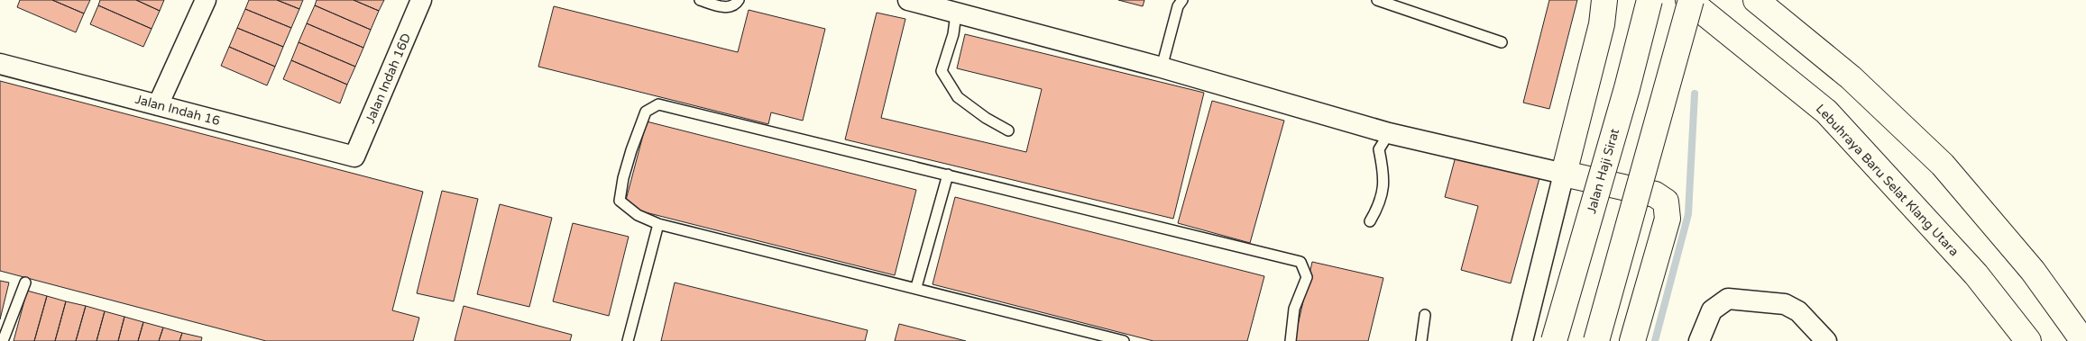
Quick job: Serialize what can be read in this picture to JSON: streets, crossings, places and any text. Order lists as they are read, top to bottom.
{
  "streets": {
    "main road": ["Jalan Haji Sirat", "Lebuhraya Baru Selat Klang Utara"],
    "street": ["Jalan Indah 16D", "Jalan Indah 16"]
  },
  "crossings": [
    ["Jalan Indah 16D", "Jalan Indah 16"]
  ]
}
